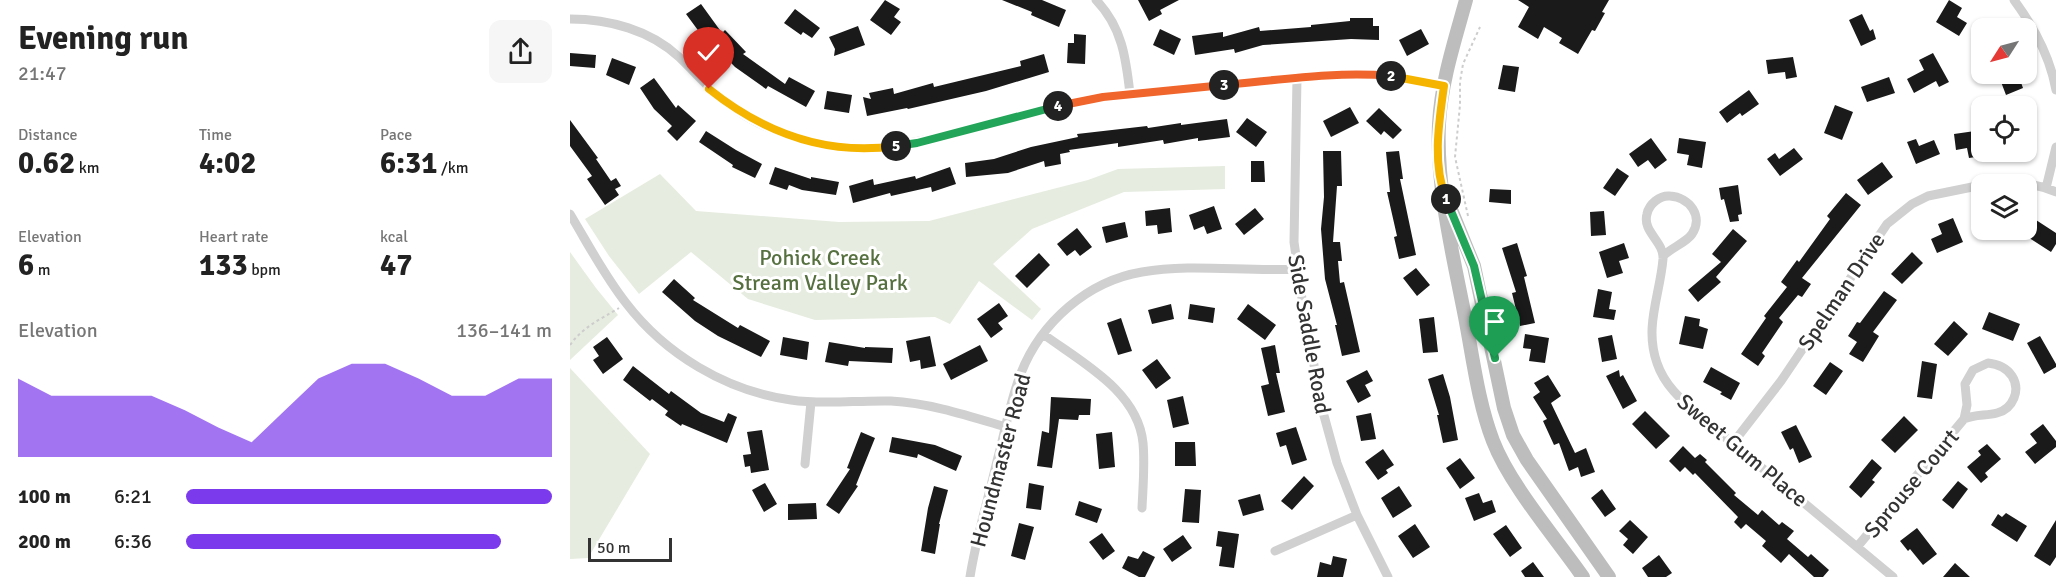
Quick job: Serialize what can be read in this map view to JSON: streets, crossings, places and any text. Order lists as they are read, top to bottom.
{
  "streets": {
    "street": [
      "Spelman Drive",
      "Side Saddle Road",
      "Sweet Gum Place",
      "Houndmaster Road",
      "Sprouse Court"
    ]
  },
  "crossings": [
    ["Spelman Drive", "Sweet Gum Place"],
    ["Side Saddle Road", "Houndmaster Road"],
    ["Sweet Gum Place", "Sprouse Court"]
  ],
  "parks": ["Pohick Creek Stream Valley Park"],
  "scale_bar": "50 m",
  "north": "bottom left",
  "page": {
    "heading": ["Evening run", "21:47"],
    "pins": [
      "2",
      "3",
      "4",
      "5",
      "1"
    ],
    "stats": [
      ["Distance", "0.62 km"],
      ["Time", "4:02"],
      ["Pace", "6:31 /km"],
      ["Elevation", "6 m"],
      ["Heart rate", "133 bpm"],
      ["kcal", "47"]
    ],
    "chart": ["Elevation", "136–141 m"],
    "list": [
      {
        "name": "100 m",
        "note": "6:21"
      },
      {
        "name": "200 m",
        "note": "6:36"
      }
    ],
    "scale": "50 m"
  }
}
